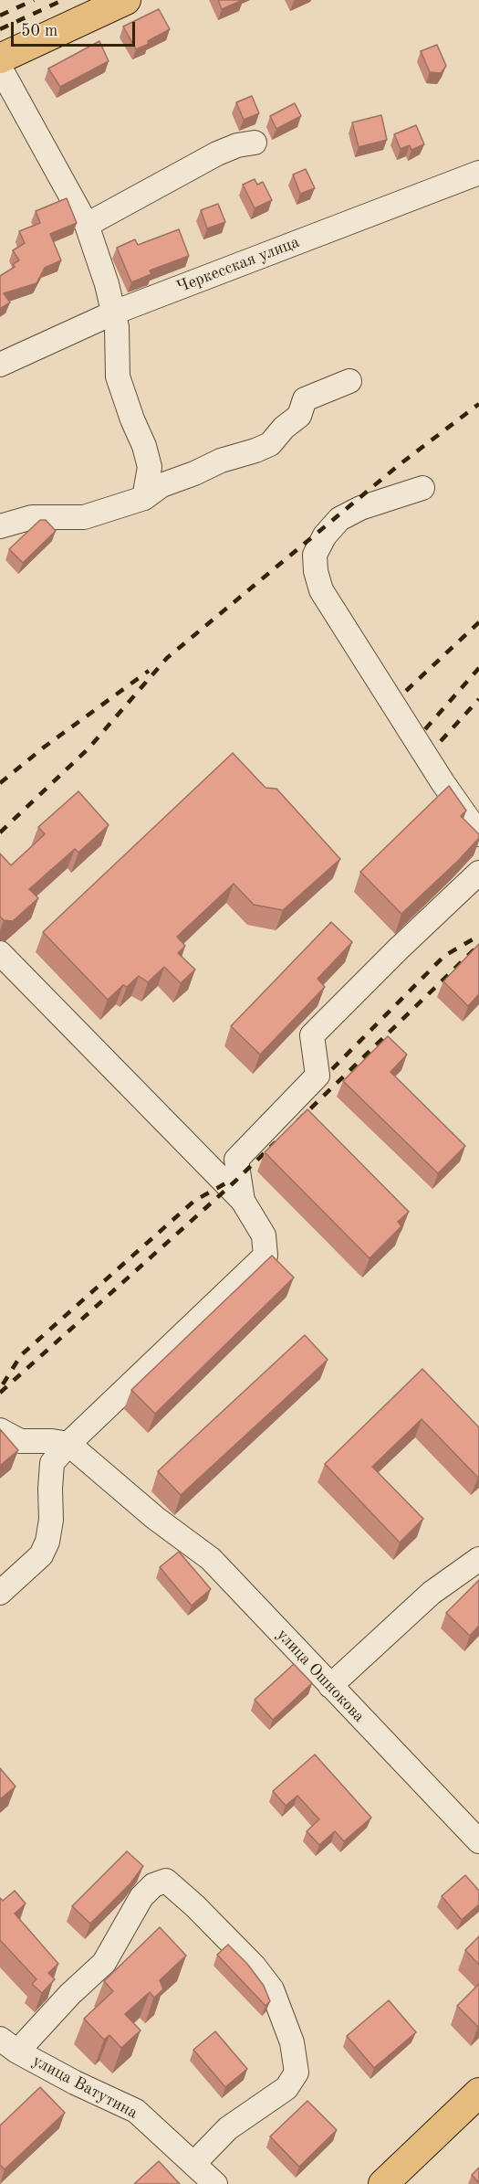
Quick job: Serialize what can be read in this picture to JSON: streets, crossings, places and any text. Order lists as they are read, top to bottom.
{
  "streets": {
    "street": ["Черкесская улица", "улица Ошнокова", "улица Ватутина"]
  },
  "scale_bar": "50 m"
}
